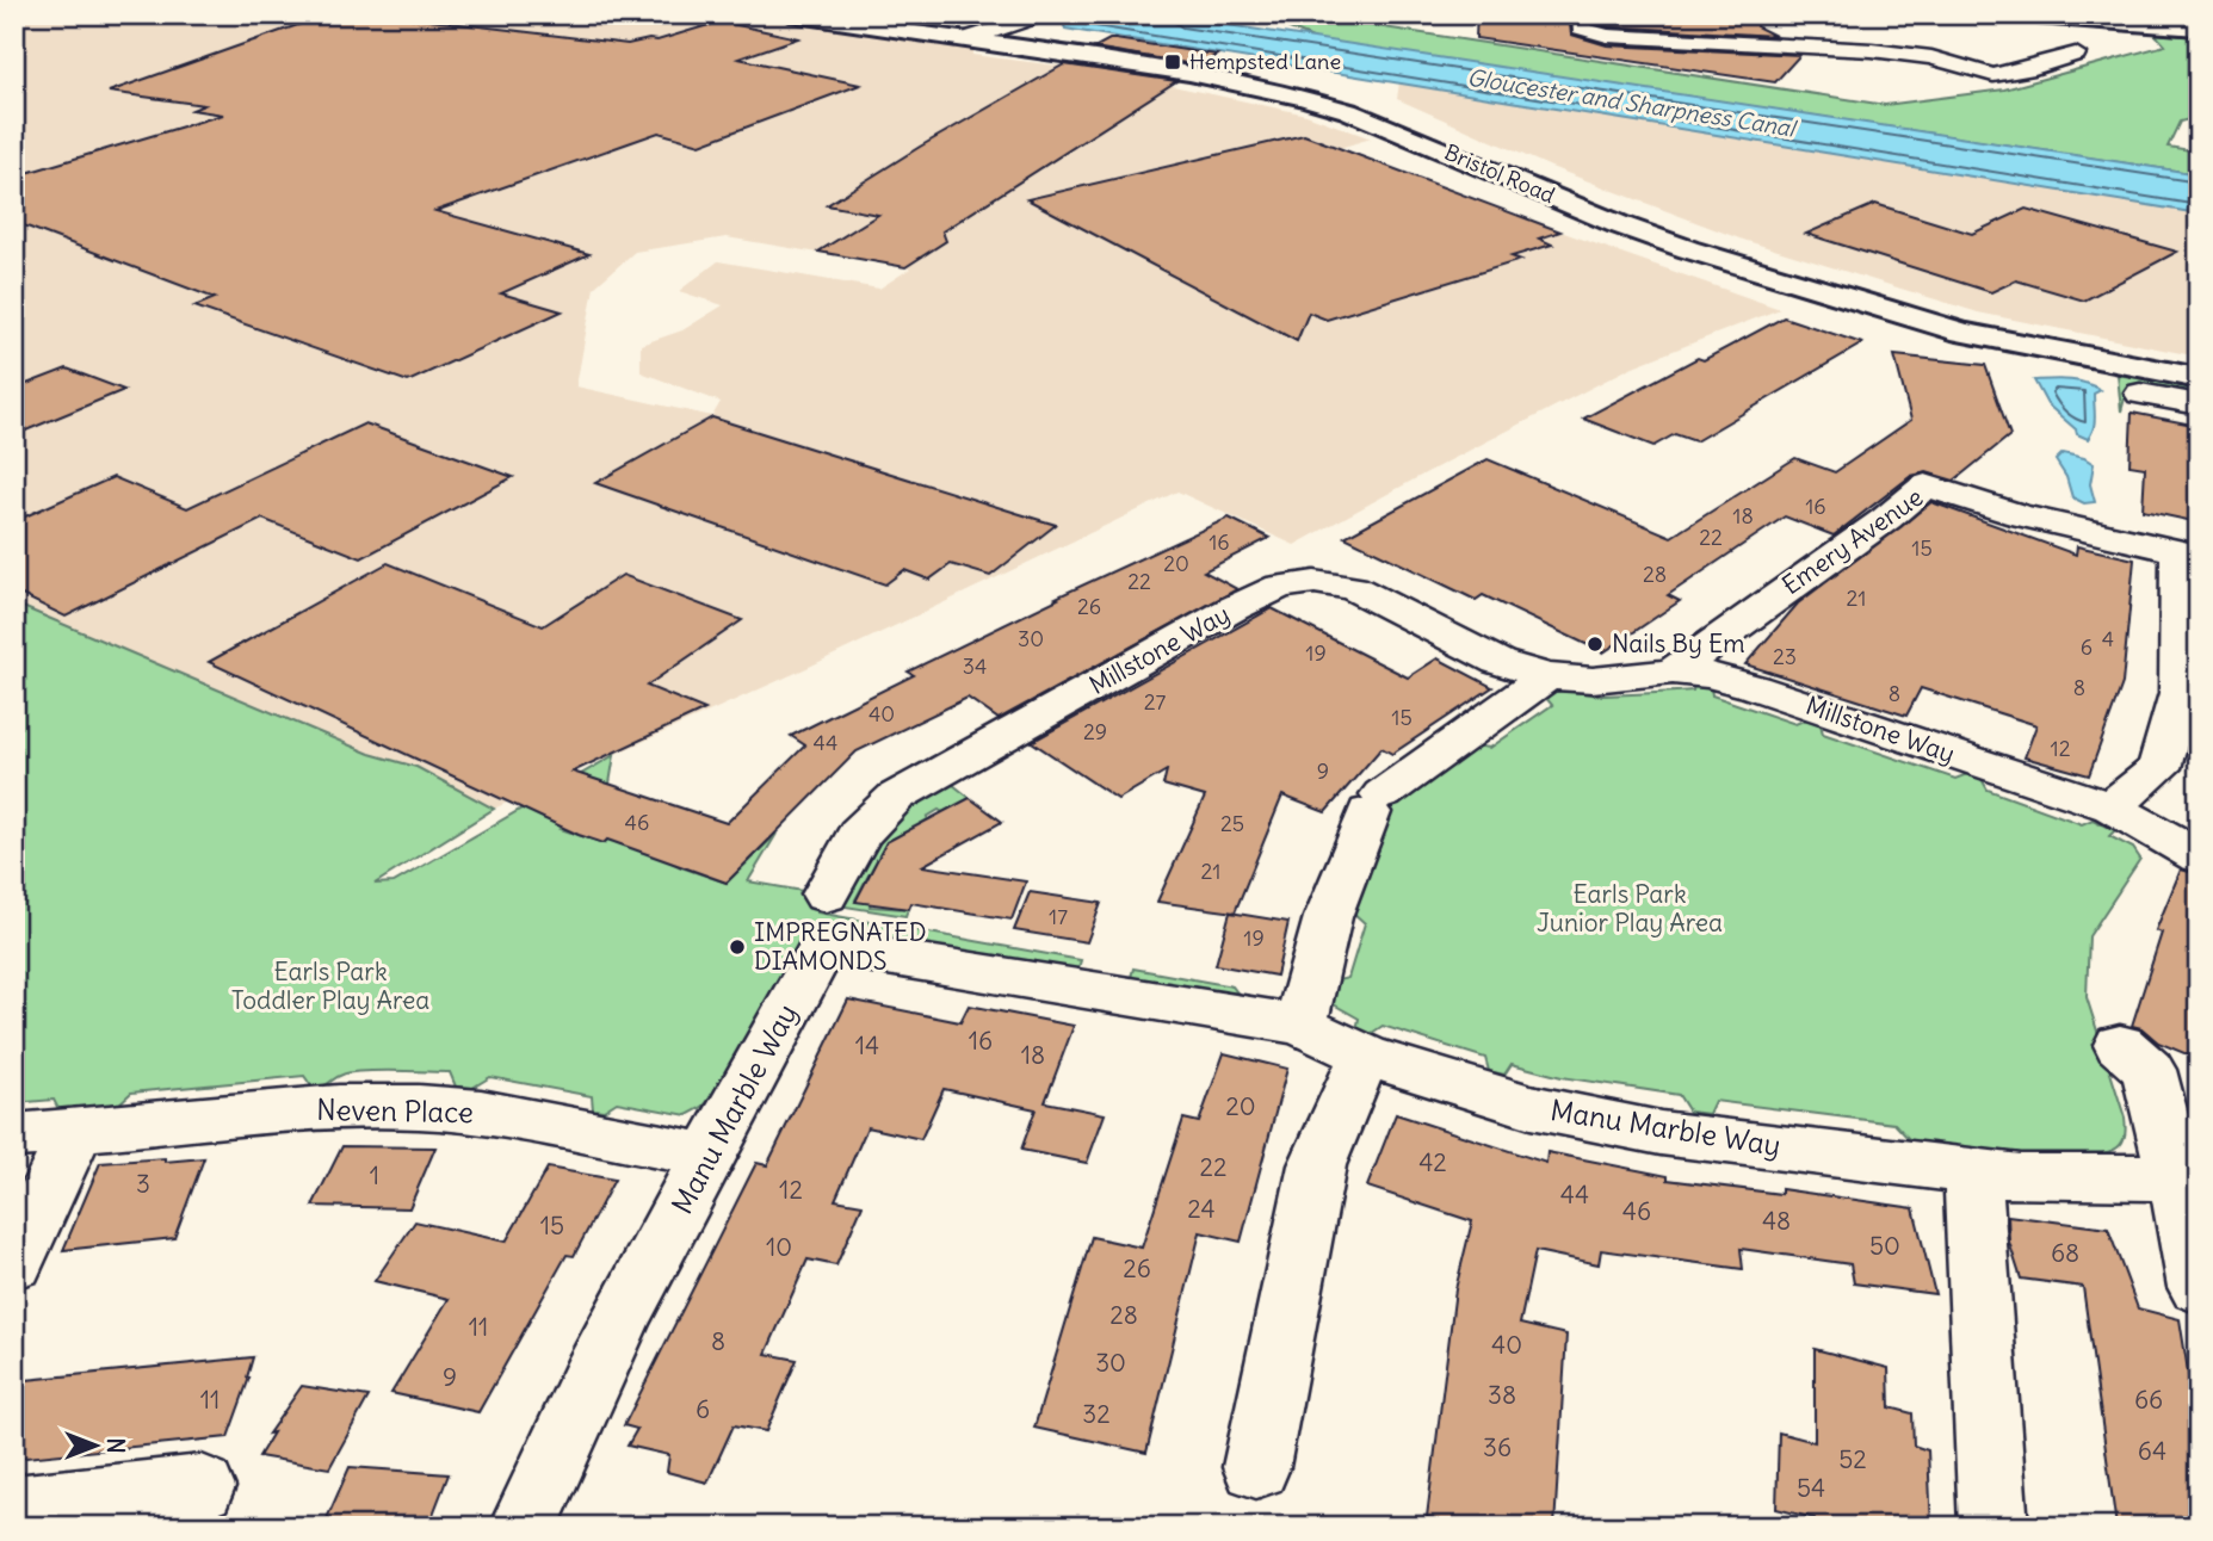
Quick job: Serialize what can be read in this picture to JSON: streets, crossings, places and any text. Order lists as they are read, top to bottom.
{
  "streets": {
    "street": [
      "Bristol Road",
      "Emery Avenue",
      "Millstone Way",
      "Manu Marble Way",
      "Neven Place"
    ]
  },
  "crossings": [
    ["Emery Avenue", "Millstone Way"],
    ["Manu Marble Way", "Neven Place"]
  ],
  "water": ["Gloucester and Sharpness Canal"],
  "parks": ["Earls Park Junior Play Area", "Earls Park Toddler Play Area"],
  "places": {
    "transit": ["Hempsted Lane"],
    "other": ["Nails By Em", "IMPREGNATED DIAMONDS"]
  },
  "house_numbers": [
    "16",
    "18",
    "22",
    "16",
    "15",
    "20",
    "28",
    "22",
    "21",
    "26",
    "30",
    "4",
    "6",
    "19",
    "23",
    "34",
    "8",
    "8",
    "27",
    "40",
    "15",
    "29",
    "44",
    "12",
    "9",
    "46",
    "25",
    "21",
    "17",
    "19",
    "16",
    "14",
    "18",
    "20",
    "42",
    "22",
    "1",
    "3",
    "12",
    "44",
    "24",
    "46",
    "48",
    "15",
    "50",
    "10",
    "68",
    "26",
    "28",
    "11",
    "8",
    "40",
    "30",
    "9",
    "38",
    "11",
    "66",
    "6",
    "32",
    "36",
    "64",
    "52",
    "54"
  ],
  "north": "right"
}
